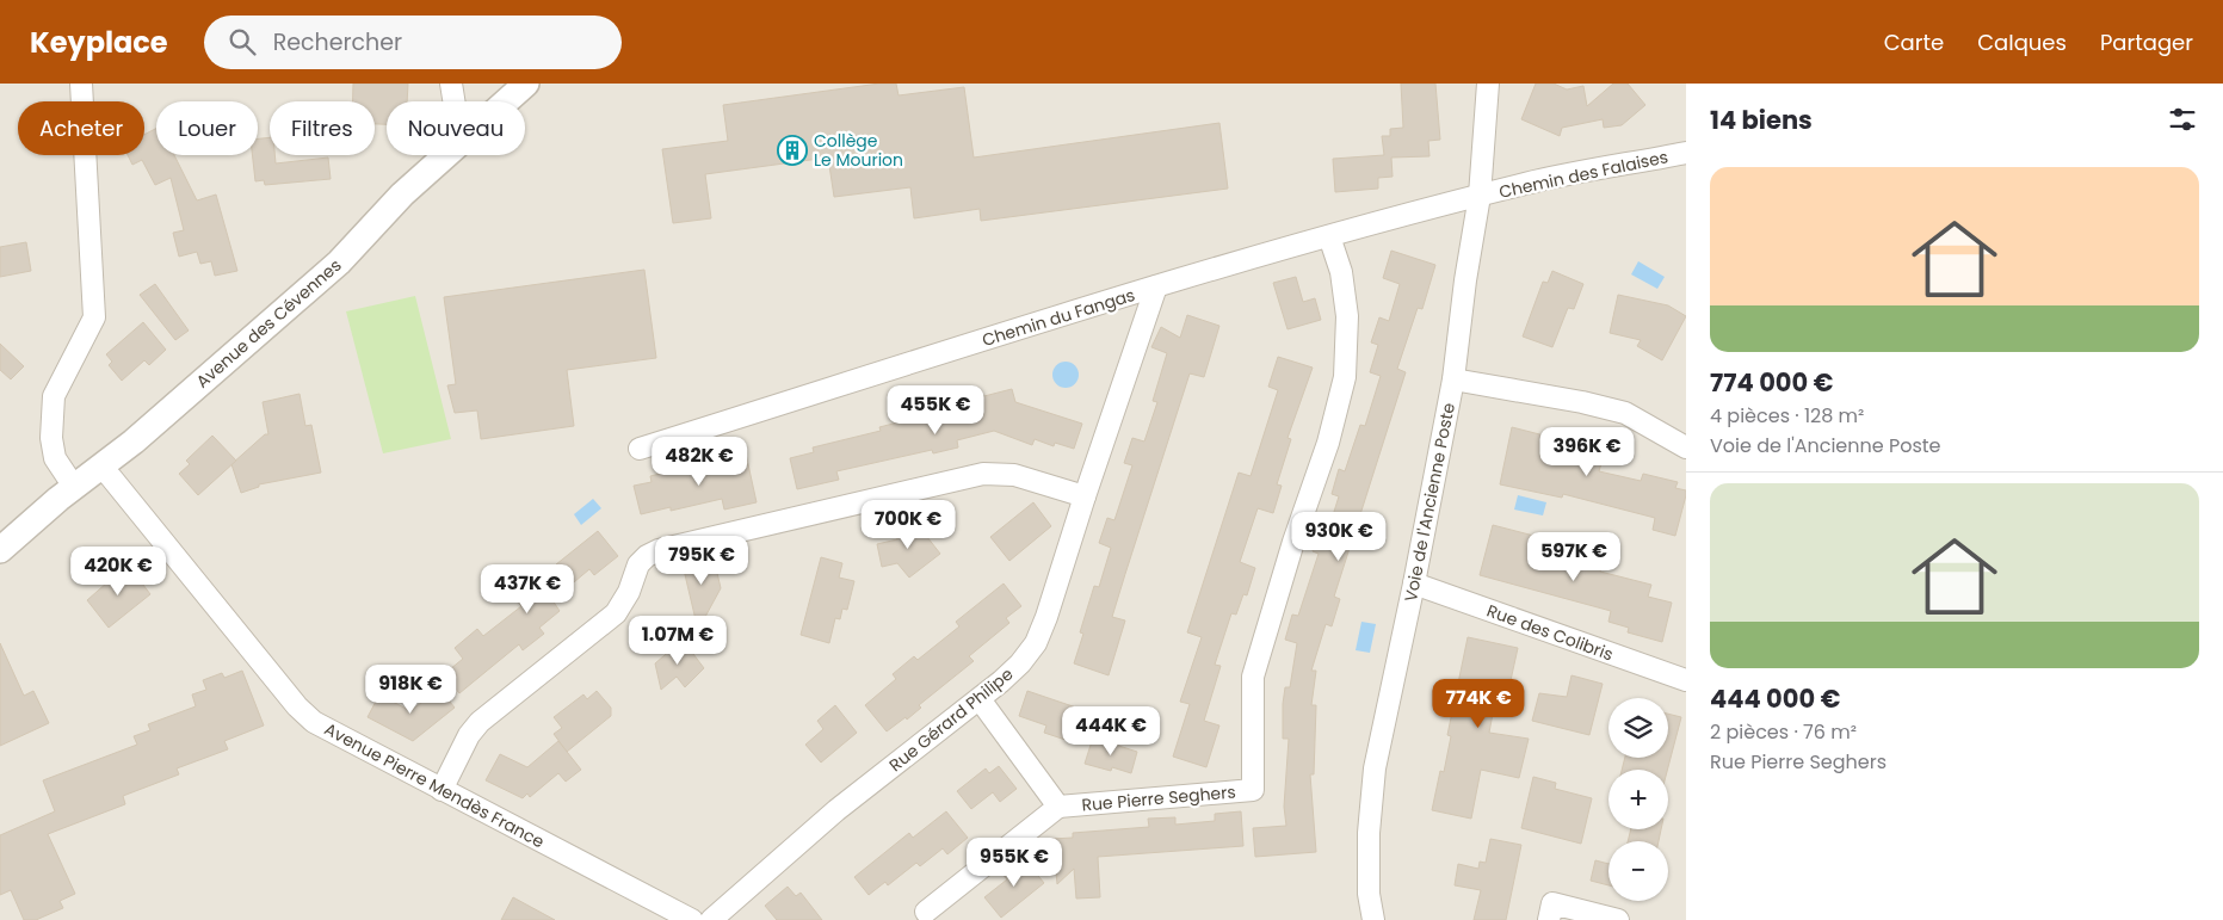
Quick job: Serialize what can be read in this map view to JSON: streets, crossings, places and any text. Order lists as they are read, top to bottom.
{
  "streets": {
    "street": [
      "Chemin des Falaises",
      "Chemin du Fangas",
      "Avenue des Cévennes",
      "Voie de l'Ancienne Poste",
      "Rue des Colibris",
      "Rue Gérard Philipe",
      "Avenue Pierre Mendès France",
      "Rue Pierre Seghers"
    ]
  },
  "crossings": [
    ["Chemin des Falaises", "Chemin du Fangas"],
    ["Chemin des Falaises", "Voie de l'Ancienne Poste"],
    ["Chemin du Fangas", "Voie de l'Ancienne Poste"],
    ["Chemin du Fangas", "Rue Gérard Philipe"],
    ["Chemin du Fangas", "Rue Pierre Seghers"],
    ["Avenue des Cévennes", "Avenue Pierre Mendès France"],
    ["Voie de l'Ancienne Poste", "Rue des Colibris"],
    ["Rue Gérard Philipe", "Rue Pierre Seghers"]
  ],
  "places": {
    "building": ["Collège Le Mourion"]
  },
  "page": {
    "header": "Keyplace",
    "search": "Rechercher",
    "nav": ["Carte", "Calques", "Partager"],
    "heading": "14 biens",
    "chip": [
      "Acheter",
      "Louer",
      "Filtres",
      "Nouveau"
    ],
    "list": [
      {
        "name": "774 000 €",
        "note": "4 pièces · 128 m² · Voie de l'Ancienne Poste"
      },
      {
        "name": "444 000 €",
        "note": "2 pièces · 76 m² · Rue Pierre Seghers"
      }
    ],
    "price": [
      "455K €",
      "396K €",
      "482K €",
      "700K €",
      "930K €",
      "597K €",
      "795K €",
      "420K €",
      "437K €",
      "1.07M €",
      "918K €",
      "774K €",
      "444K €",
      "955K €"
    ],
    "map_buttons": ["+", "−"]
  }
}
